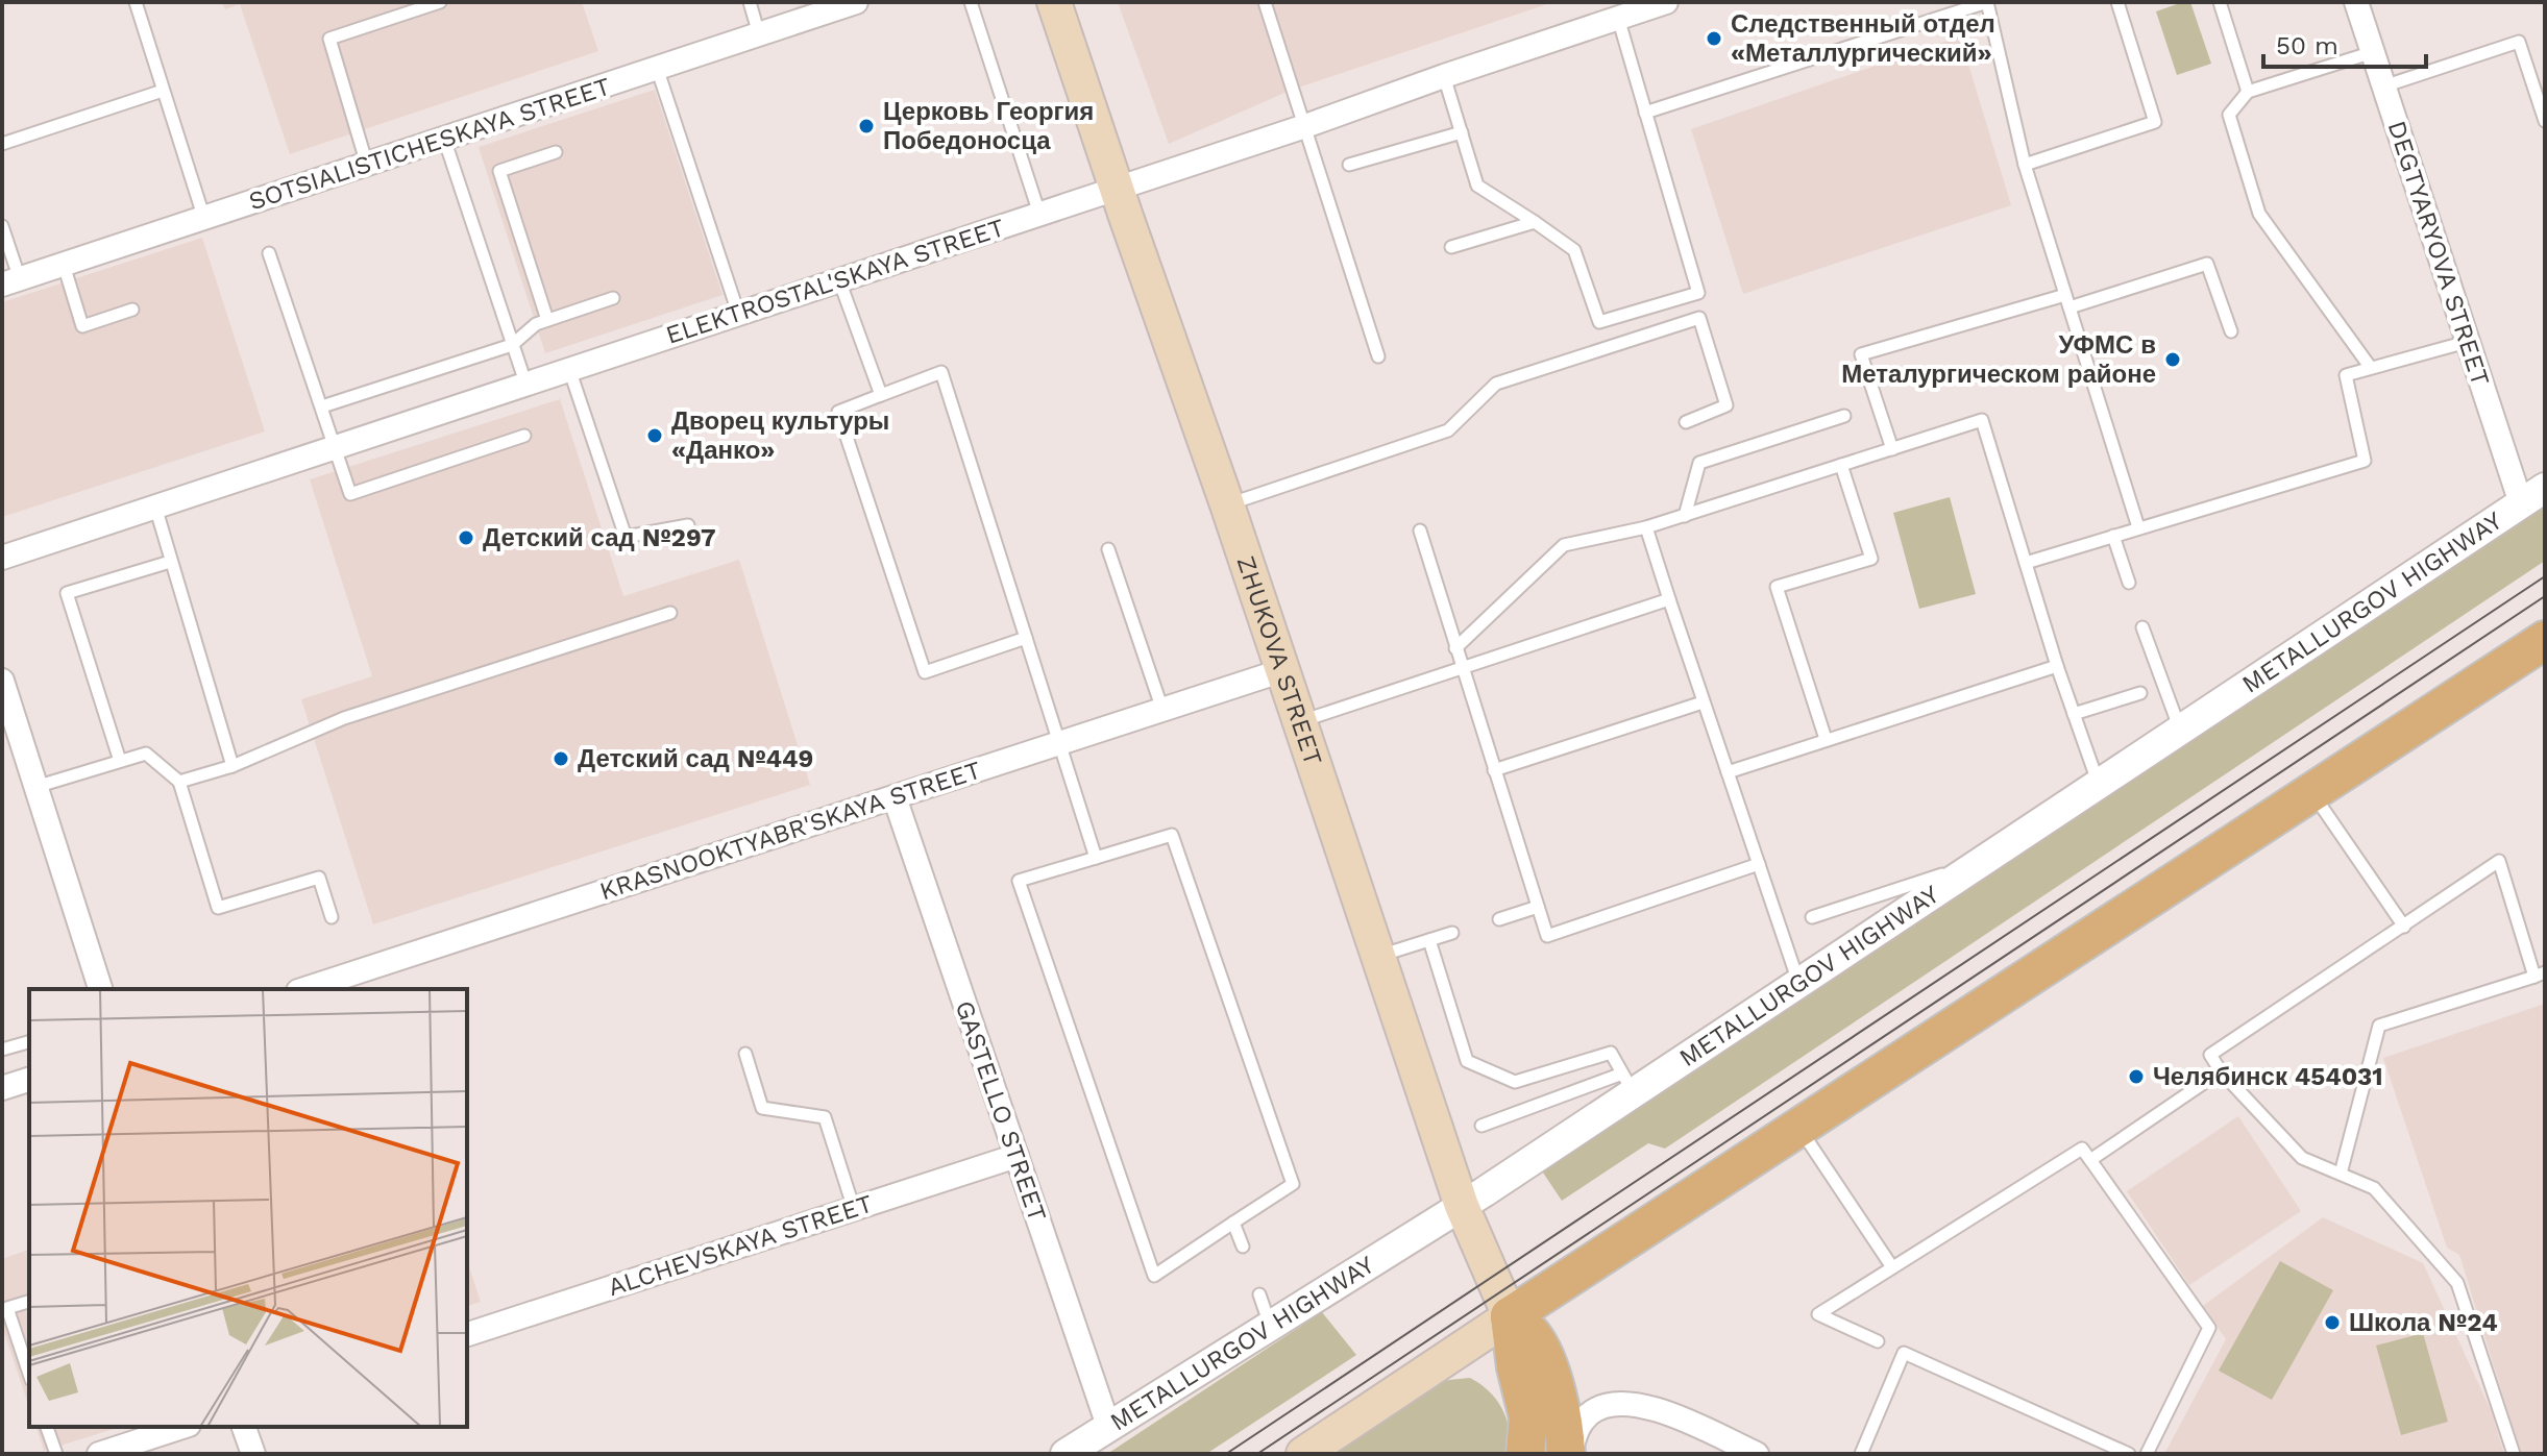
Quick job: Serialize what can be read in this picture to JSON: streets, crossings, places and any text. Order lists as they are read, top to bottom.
{
  "streets": {
    "main road": ["ZHUKOVA STREET"],
    "street": [
      "SOTSIALISTICHESKAYA STREET",
      "DEGTYARYOVA STREET",
      "ELEKTROSTAL'SKAYA STREET",
      "METALLURGOV HIGHWAY",
      "KRASNOOKTYABR'SKAYA STREET",
      "GASTELLO STREET",
      "ALCHEVSKAYA STREET"
    ]
  },
  "crossings": [
    ["DEGTYARYOVA STREET", "METALLURGOV HIGHWAY"],
    ["ELEKTROSTAL'SKAYA STREET", "ZHUKOVA STREET"],
    ["METALLURGOV HIGHWAY", "ZHUKOVA STREET"],
    ["METALLURGOV HIGHWAY", "GASTELLO STREET"],
    ["ZHUKOVA STREET", "KRASNOOKTYABR'SKAYA STREET"],
    ["KRASNOOKTYABR'SKAYA STREET", "GASTELLO STREET"],
    ["GASTELLO STREET", "ALCHEVSKAYA STREET"]
  ],
  "places": [
    "Следственный отдел «Металлургический»",
    "Церковь Георгия Победоносца",
    "УФМС в Металургическом районе",
    "Дворец культуры «Данко»",
    "Детский сад №297",
    "Детский сад №449",
    "Челябинск 454031",
    "Школа №24"
  ],
  "scale_bar": "50 m"
}
